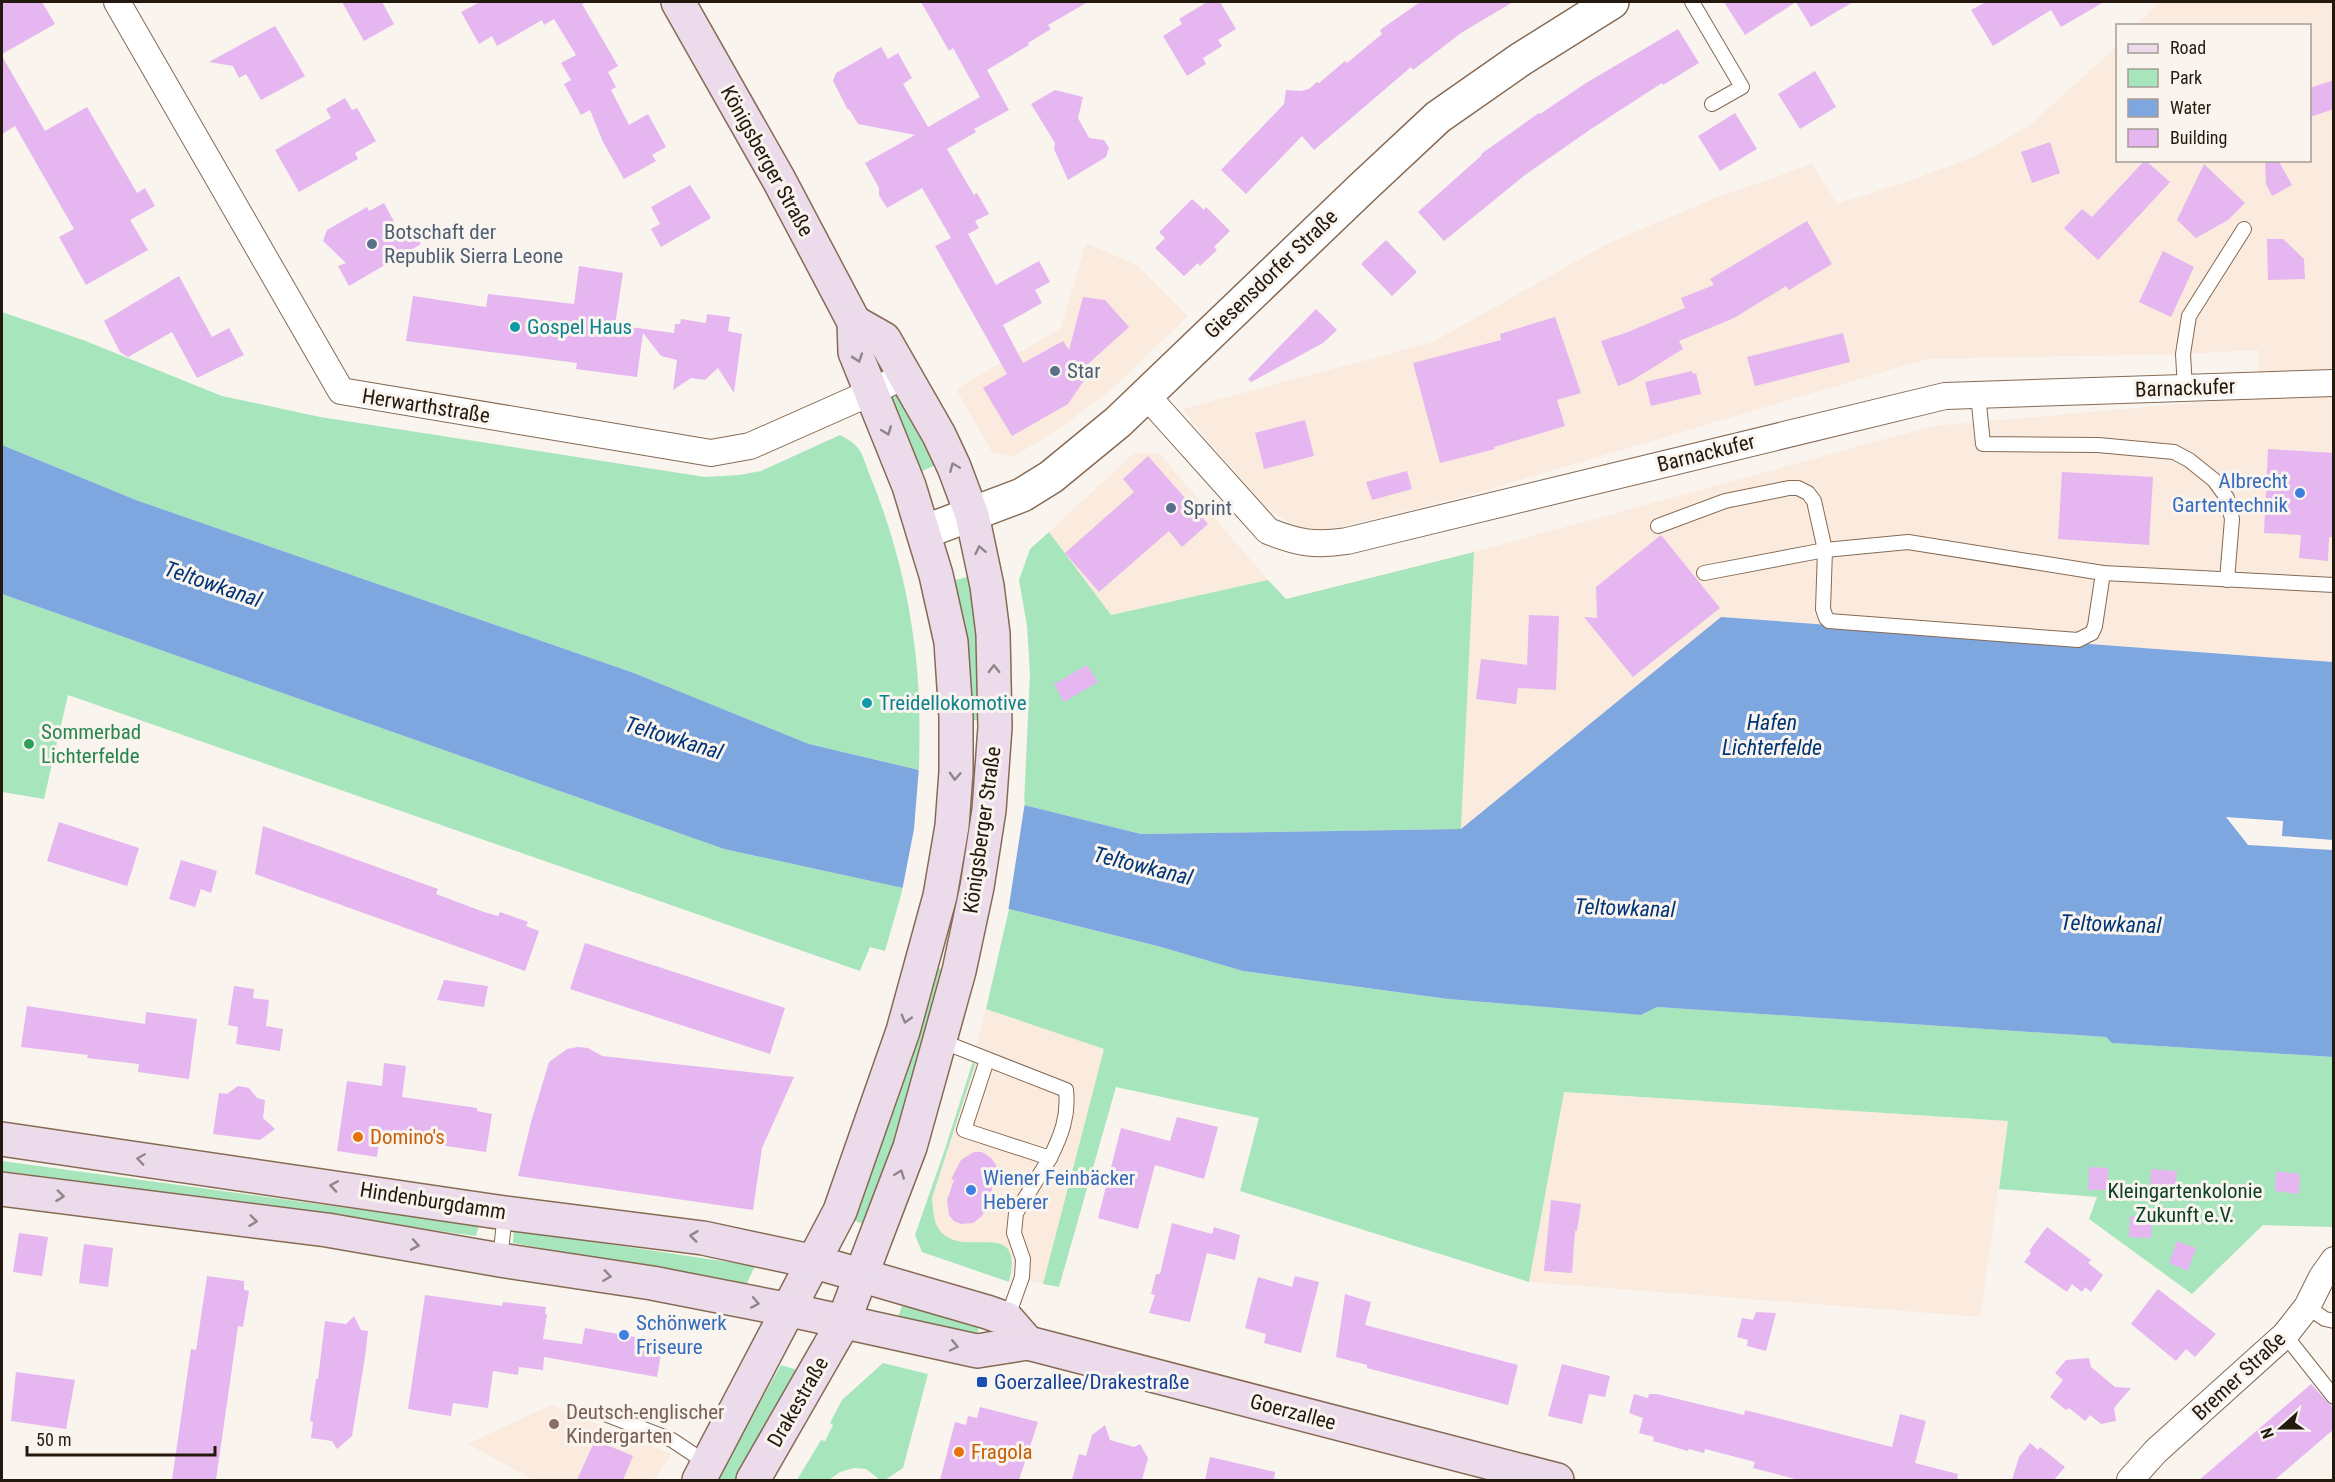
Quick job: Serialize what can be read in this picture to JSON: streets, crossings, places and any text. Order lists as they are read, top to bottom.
{
  "streets": {
    "main road": [
      "Königsberger Straße",
      "Hindenburgdamm",
      "Drakestraße",
      "Goerzallee"
    ],
    "street": [
      "Giesensdorfer Straße",
      "Barnackufer",
      "Herwarthstraße",
      "Bremer Straße"
    ]
  },
  "crossings": [
    ["Königsberger Straße", "Giesensdorfer Straße"],
    ["Königsberger Straße", "Herwarthstraße"],
    ["Königsberger Straße", "Hindenburgdamm"],
    ["Königsberger Straße", "Drakestraße"],
    ["Königsberger Straße", "Goerzallee"],
    ["Giesensdorfer Straße", "Barnackufer"],
    ["Drakestraße", "Goerzallee"]
  ],
  "water": ["Teltowkanal", "Hafen Lichterfelde"],
  "parks": ["Kleingartenkolonie Zukunft e.V."],
  "places": {
    "other": [
      "Botschaft der Republik Sierra Leone",
      "Gospel Haus",
      "Star",
      "Albrecht Gartentechnik",
      "Sprint",
      "Treidellokomotive",
      "Sommerbad Lichterfelde",
      "Domino's",
      "Wiener Feinbäcker Heberer",
      "Schönwerk Friseure",
      "Deutsch-englischer Kindergarten",
      "Fragola"
    ],
    "transit": ["Goerzallee/Drakestraße"]
  },
  "legend": [
    "Road",
    "Park",
    "Water",
    "Building"
  ],
  "scale_bar": "50 m",
  "north": "left"
}
